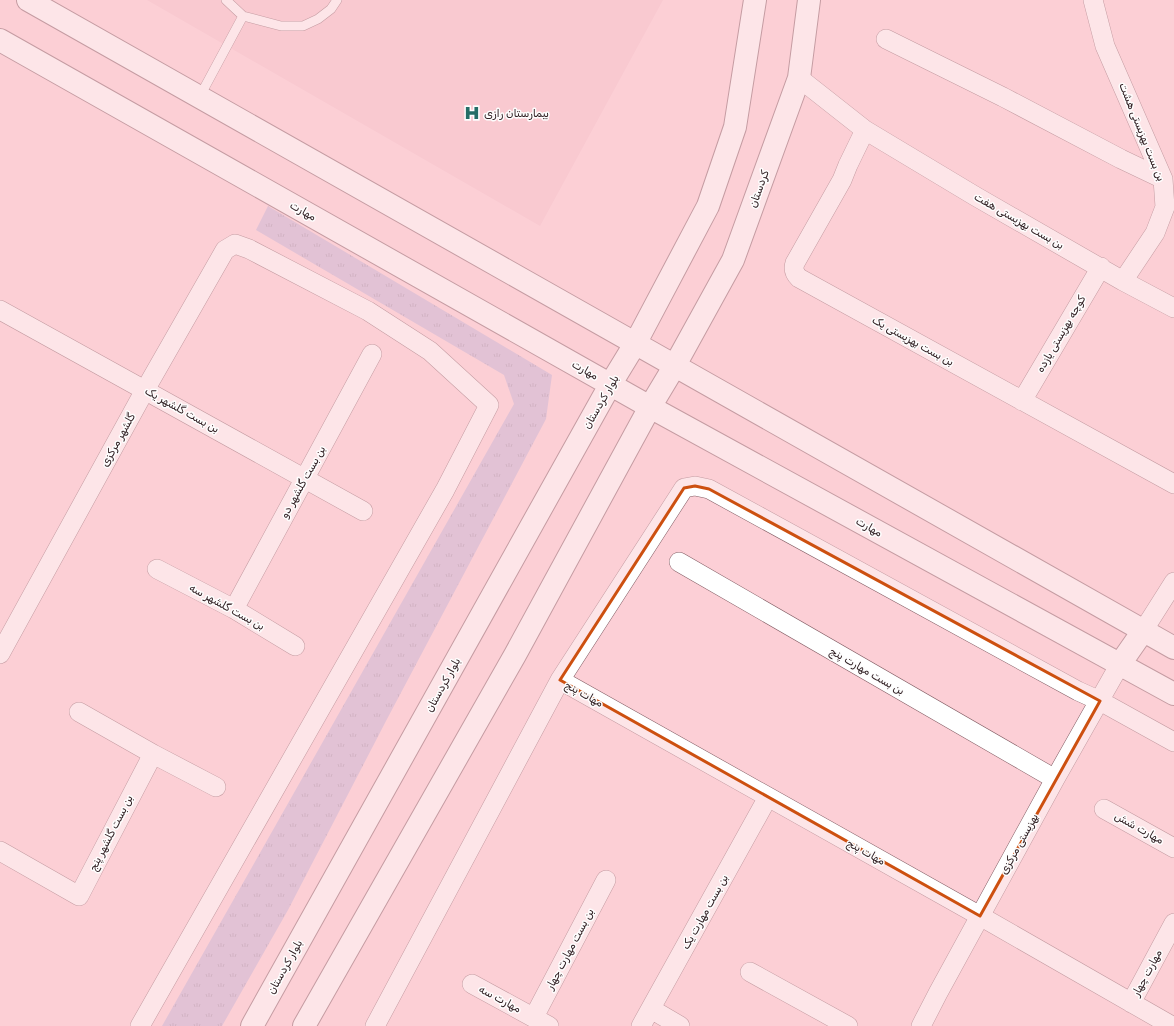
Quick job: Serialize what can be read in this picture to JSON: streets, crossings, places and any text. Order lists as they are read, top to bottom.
{
  "streets": {
    "main road": ["کردستان", "مهارت", "بلوار کردستان"],
    "street": [
      "بن بست بهزیستی هشت",
      "بن بست بهزیستی هفت",
      "کوچه بهزیستی یازده",
      "بن بست بهزیستی یک",
      "بن بست گلشهر یک",
      "گلشهر مرکزی",
      "بن بست گلشهر دو",
      "بن بست گلشهر سه",
      "بن بست مهارت پنج",
      "مهات پنج",
      "مهارت شش",
      "بن بست گلشهر پنج",
      "بهزیستی مرکزی",
      "بن بست مهارت یک",
      "بن بست مهارت چهار",
      "مهارت چهار",
      "مهارت سه"
    ]
  },
  "crossings": [
    ["بن بست بهزیستی هشت", "بن بست بهزیستی هفت"],
    ["کردستان", "بن بست بهزیستی هفت"],
    ["مهارت", "بلوار کردستان"],
    ["مهارت", "بهزیستی مرکزی"],
    ["بن بست بهزیستی هفت", "کوچه بهزیستی یازده"],
    ["بن بست بهزیستی هفت", "بن بست بهزیستی یک"],
    ["کوچه بهزیستی یازده", "بن بست بهزیستی یک"],
    ["بن بست گلشهر یک", "گلشهر مرکزی"],
    ["بن بست گلشهر یک", "بن بست گلشهر دو"],
    ["بن بست گلشهر دو", "بن بست گلشهر سه"],
    ["بن بست مهارت پنج", "بهزیستی مرکزی"],
    ["مهات پنج", "بهزیستی مرکزی"],
    ["مهات پنج", "بن بست مهارت یک"],
    ["مهات پنج", "مهارت چهار"],
    ["بن بست مهارت چهار", "مهارت سه"]
  ],
  "places": {
    "hospital": ["بیمارستان رازی"]
  }
}
